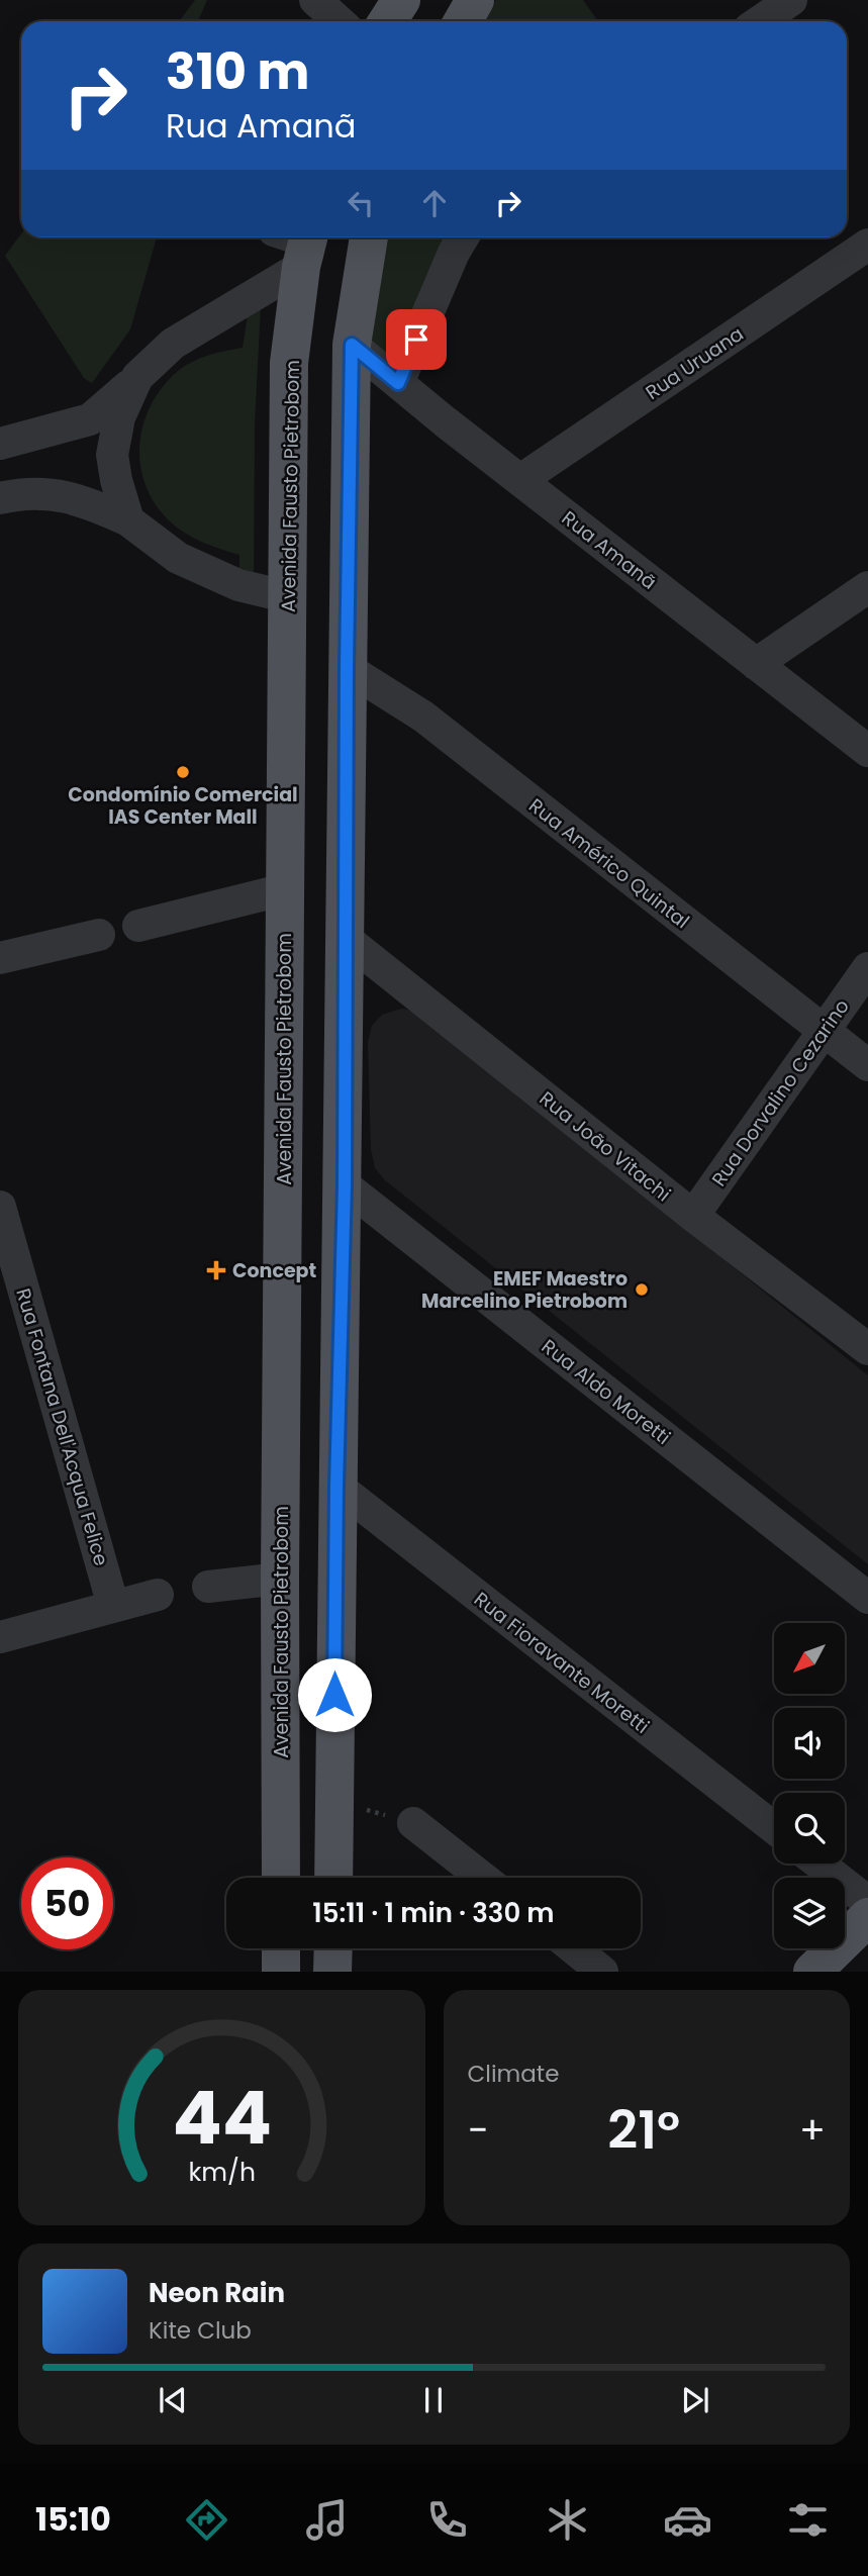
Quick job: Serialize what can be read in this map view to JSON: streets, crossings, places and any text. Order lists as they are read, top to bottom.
{
  "streets": {
    "main road": ["Avenida Fausto Pietrobom"],
    "street": [
      "Rua Uruana",
      "Rua Amanã",
      "Rua Américo Quintal",
      "Rua Dorvalino Cezarino",
      "Rua João Vitachi",
      "Rua Aldo Moretti",
      "Rua Fontana Dell'Acqua Felice",
      "Rua Fioravante Moretti"
    ]
  },
  "crossings": [
    ["Rua Uruana", "Rua Amanã"],
    ["Rua Américo Quintal", "Rua Dorvalino Cezarino"],
    ["Rua Dorvalino Cezarino", "Rua João Vitachi"]
  ],
  "places": {
    "other": ["Condomínio Comercial IAS Center Mall", "EMEF Maestro Marcelino Pietrobom"],
    "health": ["Concept"]
  },
  "north": "bottom left",
  "page": {
    "turn": ["310 m", "Rua Amanã"],
    "limit": "50",
    "trip": "15:11 · 1 min · 330 m",
    "tile": "Climate",
    "heat": ["−", "21°", "+"],
    "song": ["Neon Rain", "Kite Club"],
    "tabs": "15:10",
    "gauge": ["44", "km/h"]
  }
}
